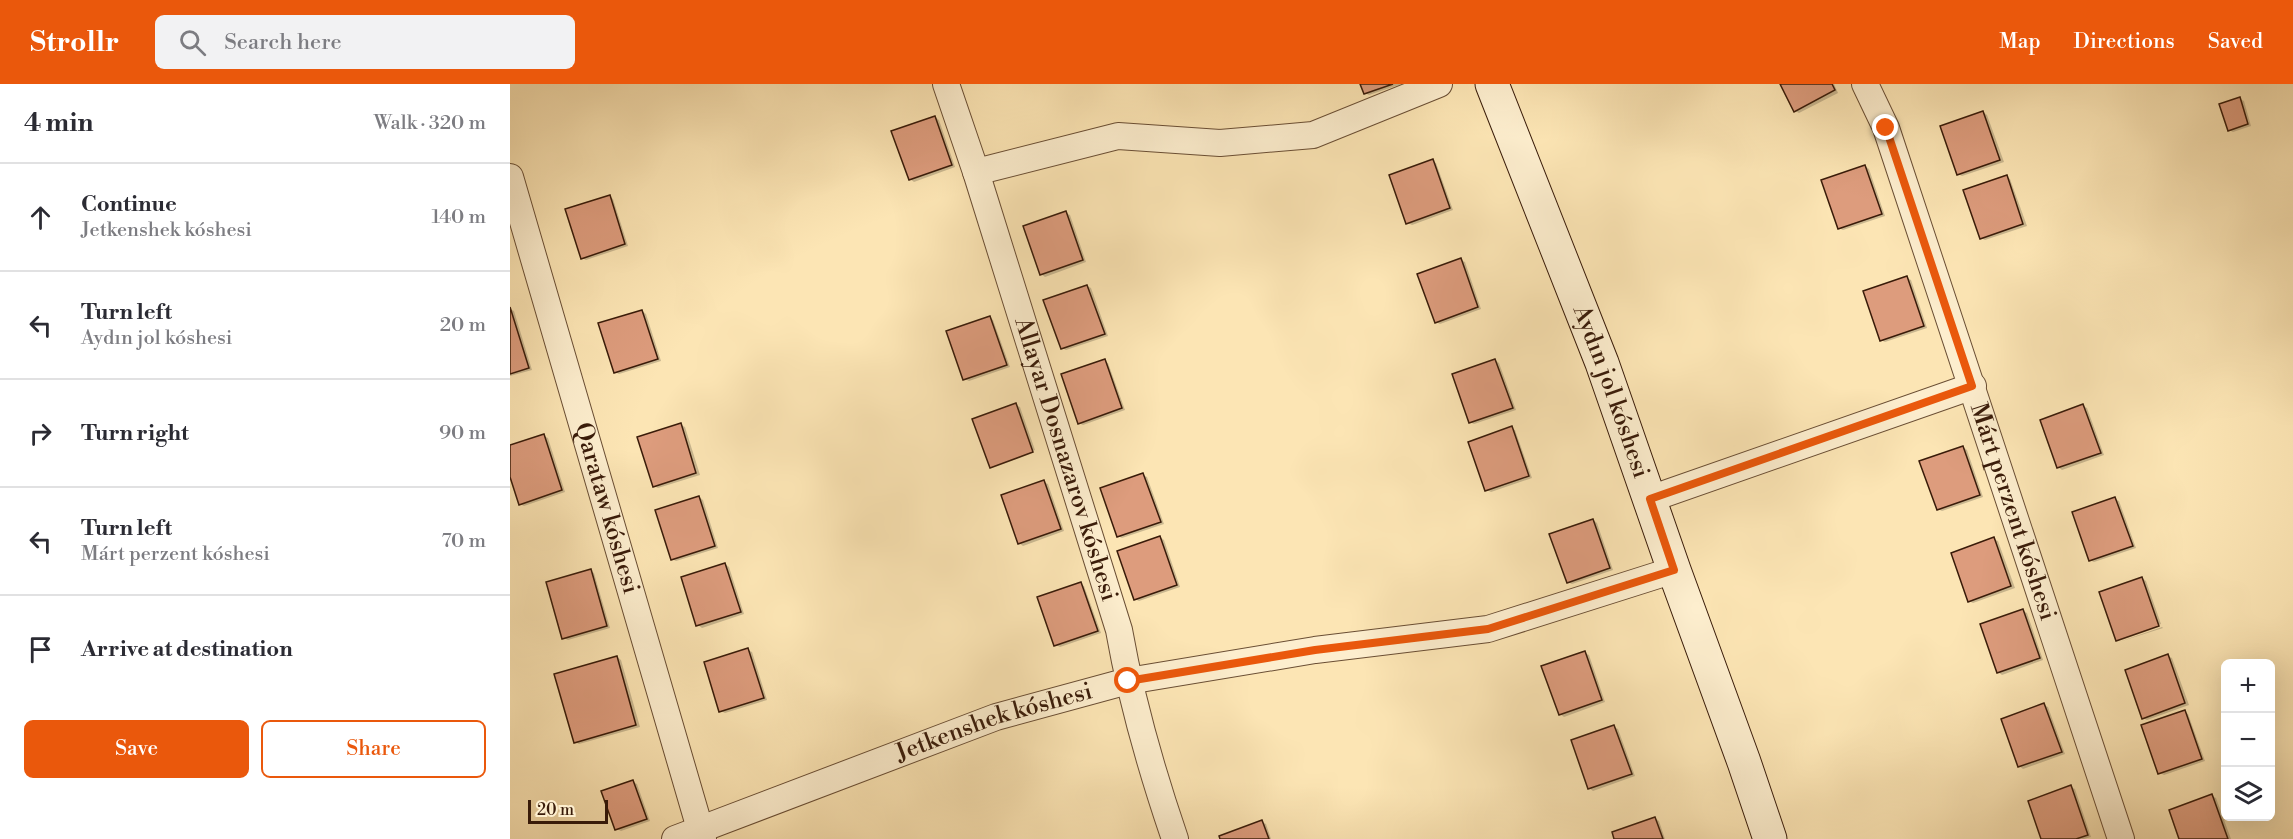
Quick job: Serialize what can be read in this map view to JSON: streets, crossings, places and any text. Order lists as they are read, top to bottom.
{
  "streets": {
    "street": [
      "Aydın jol kóshesi",
      "Allayar Dosnazarov kóshesi",
      "Qarataw kóshesi",
      "Márt perzent kóshesi",
      "Jetkenshek kóshesi"
    ]
  },
  "crossings": [
    ["Aydın jol kóshesi", "Jetkenshek kóshesi"],
    ["Allayar Dosnazarov kóshesi", "Jetkenshek kóshesi"],
    ["Qarataw kóshesi", "Jetkenshek kóshesi"]
  ],
  "scale_bar": "20 m",
  "page": {
    "header": "Strollr",
    "search": "Search here",
    "nav": ["Map", "Directions", "Saved"],
    "heading": ["4 min", "Walk · 320 m"],
    "list": [
      ["Continue", "Jetkenshek kóshesi", "140 m"],
      ["Turn left", "Aydın jol kóshesi", "20 m"],
      ["Turn right", "90 m"],
      ["Turn left", "Márt perzent kóshesi", "70 m"],
      "Arrive at destination"
    ],
    "map_buttons": ["+", "−"],
    "buttons": ["Save", "Share"],
    "scale": "20 m"
  }
}
